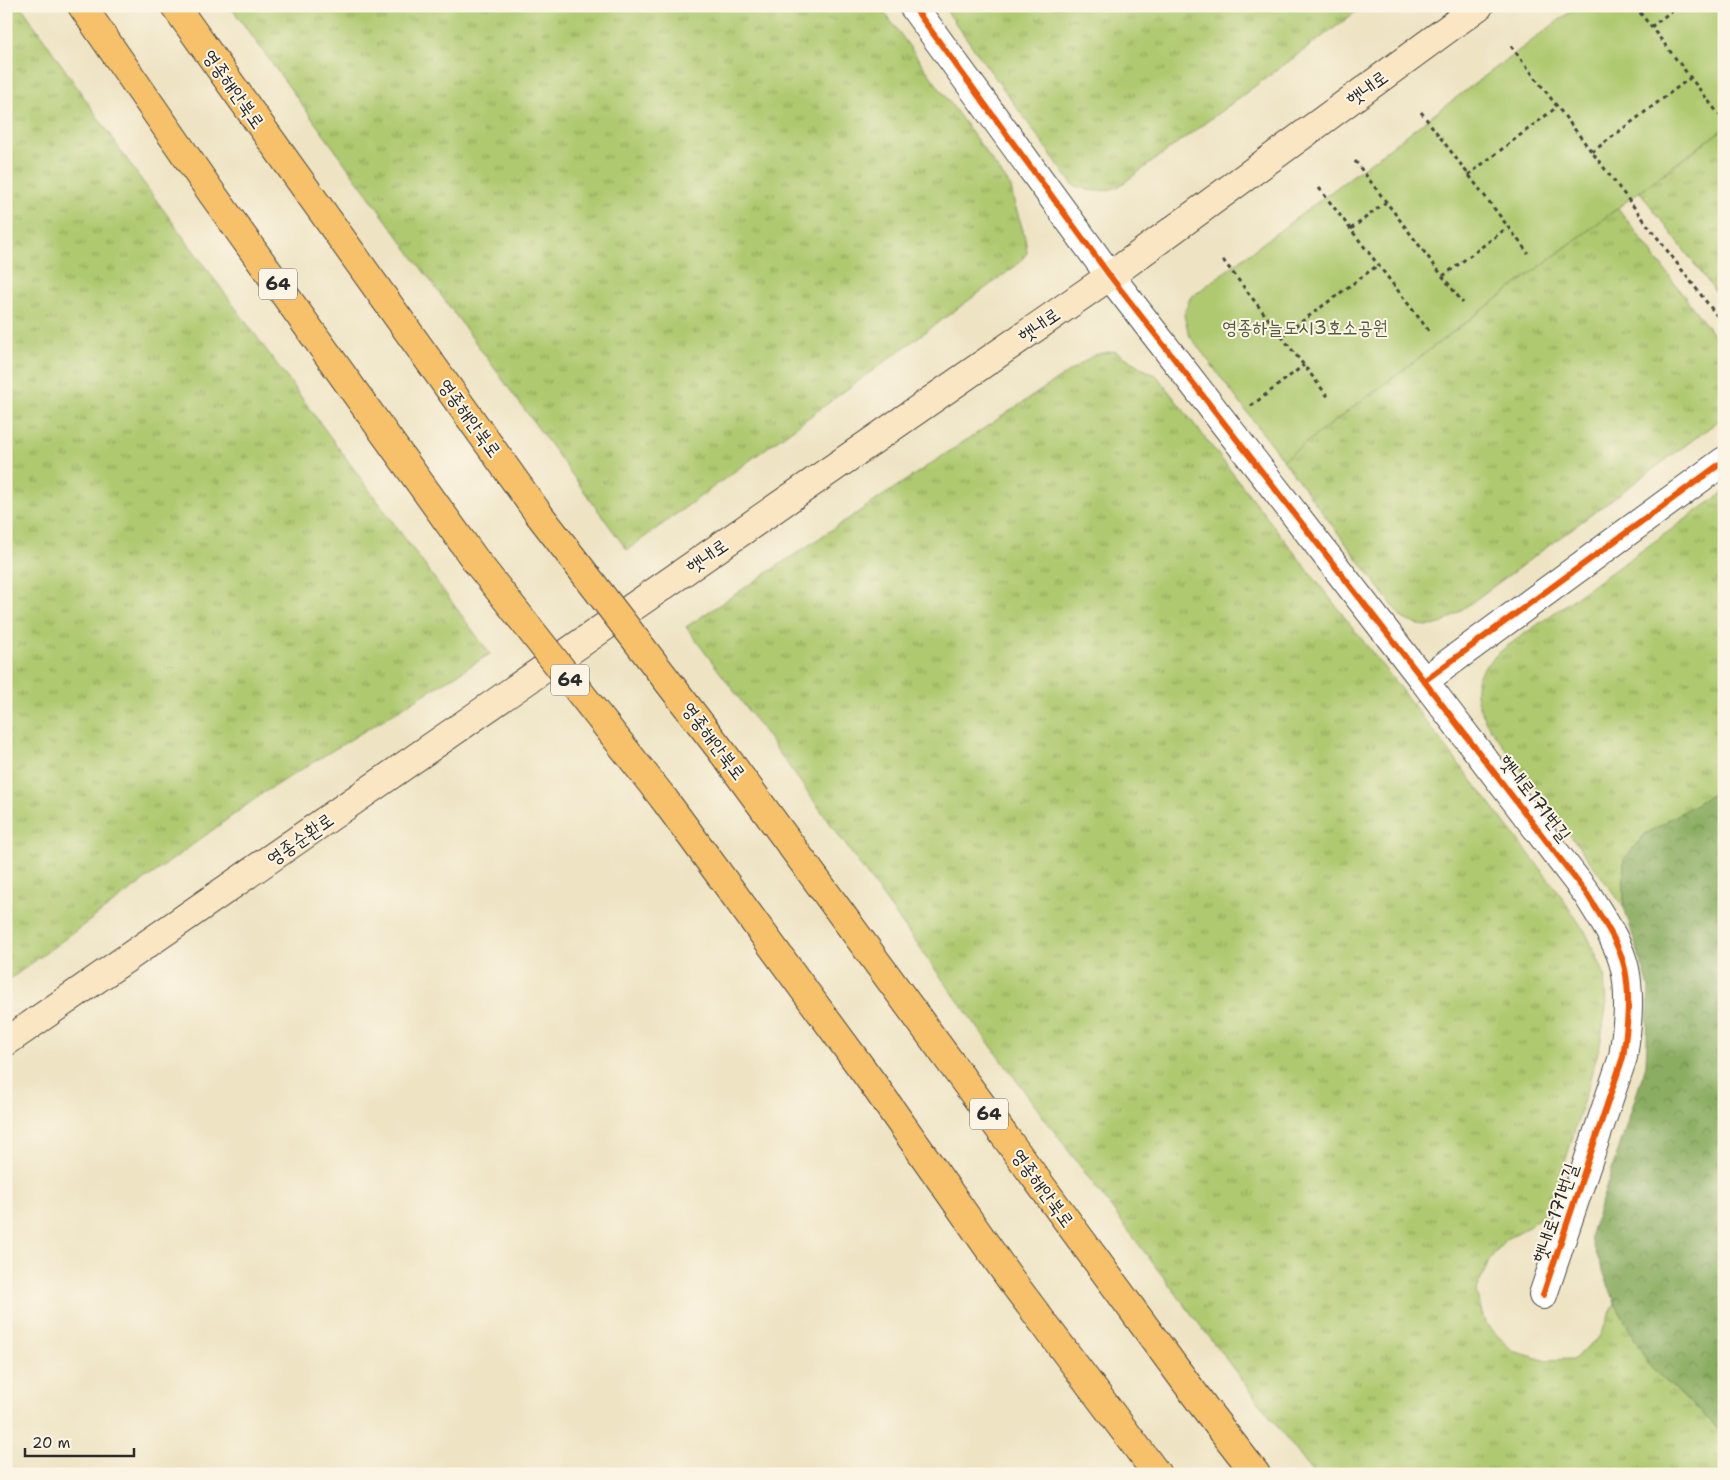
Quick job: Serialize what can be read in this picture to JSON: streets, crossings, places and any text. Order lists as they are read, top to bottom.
{
  "streets": {
    "highway": ["영종해안북로", "64"],
    "main road": ["햇내로", "영종순환로"],
    "street": ["햇내로171번길"]
  },
  "crossings": [
    ["햇내로", "햇내로171번길"],
    ["햇내로", "영종순환로"]
  ],
  "parks": ["영종하늘도시3호소공원"],
  "scale_bar": "20 m"
}
